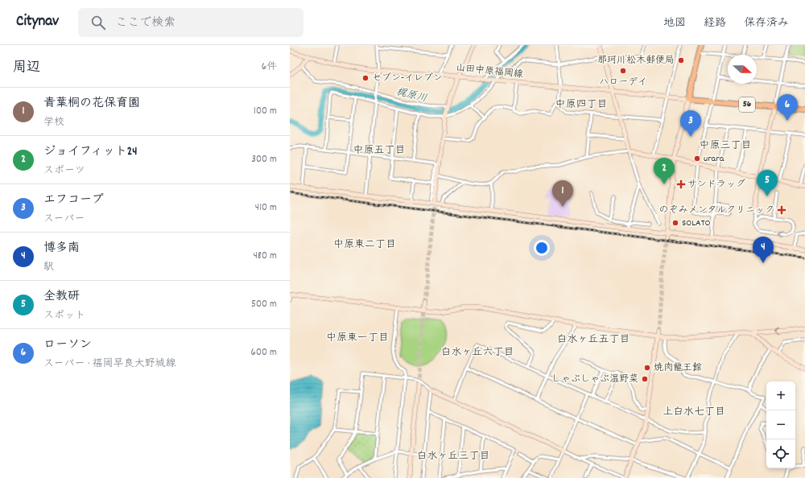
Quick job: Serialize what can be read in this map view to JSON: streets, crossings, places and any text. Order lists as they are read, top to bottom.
{
  "streets": {
    "main road": ["56"],
    "street": ["山田中原福岡線"]
  },
  "crossings": [
    ["山田中原福岡線", "56"]
  ],
  "districts": [
    "中原四丁目",
    "中原三丁目",
    "中原五丁目",
    "中原東二丁目",
    "中原東一丁目",
    "白水ヶ丘五丁目",
    "白水ヶ丘六丁目",
    "上白水七丁目",
    "白水ヶ丘三丁目"
  ],
  "water": ["梶原川"],
  "places": {
    "other": [
      "那珂川松木郵便局",
      "ハローデイ",
      "セブン-イレブン",
      "urara",
      "SOLATO",
      "焼肉龍王館",
      "しゃぶしゃぶ温野菜"
    ],
    "health": ["サンドラッグ", "のぞみメンタルクリニック"]
  },
  "north": "right",
  "page": {
    "header": "Citynav",
    "search": "ここで検索",
    "nav": ["地図", "経路", "保存済み"],
    "heading": ["周辺", "6件"],
    "list": [
      {
        "mark": "1",
        "name": "青葉桐の花保育園",
        "note": "学校",
        "value": "100 m"
      },
      {
        "mark": "2",
        "name": "ジョイフィット24",
        "note": "スポーツ",
        "value": "300 m"
      },
      {
        "mark": "3",
        "name": "エフコープ",
        "note": "スーパー",
        "value": "410 m"
      },
      {
        "mark": "4",
        "name": "博多南",
        "note": "駅",
        "value": "480 m"
      },
      {
        "mark": "5",
        "name": "全教研",
        "note": "スポット",
        "value": "500 m"
      },
      {
        "mark": "6",
        "name": "ローソン",
        "note": "スーパー · 福岡早良大野城線",
        "value": "600 m"
      }
    ],
    "pins": [
      "6",
      "3",
      "2",
      "5",
      "1",
      "4"
    ],
    "map_buttons": ["+", "−"]
  }
}
